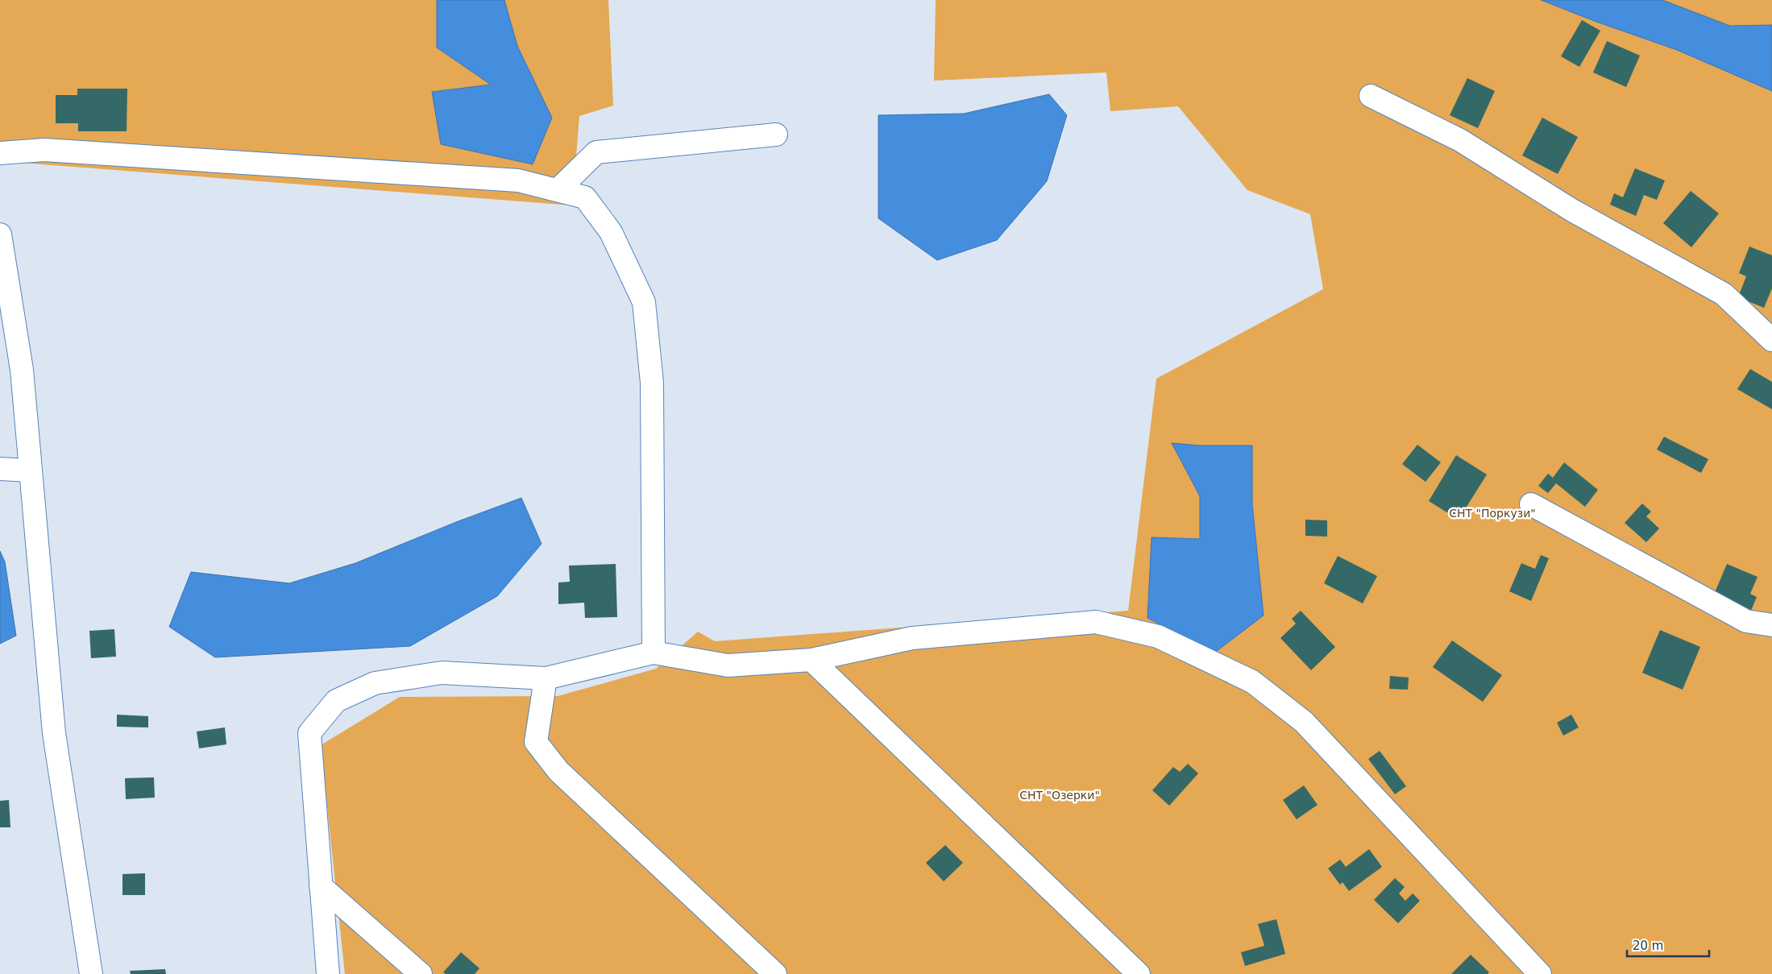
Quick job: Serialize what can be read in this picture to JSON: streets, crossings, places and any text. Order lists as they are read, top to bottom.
{
  "parks": ["СНТ \"Поркузи\"", "СНТ \"Озерки\""],
  "scale_bar": "20 m"
}
